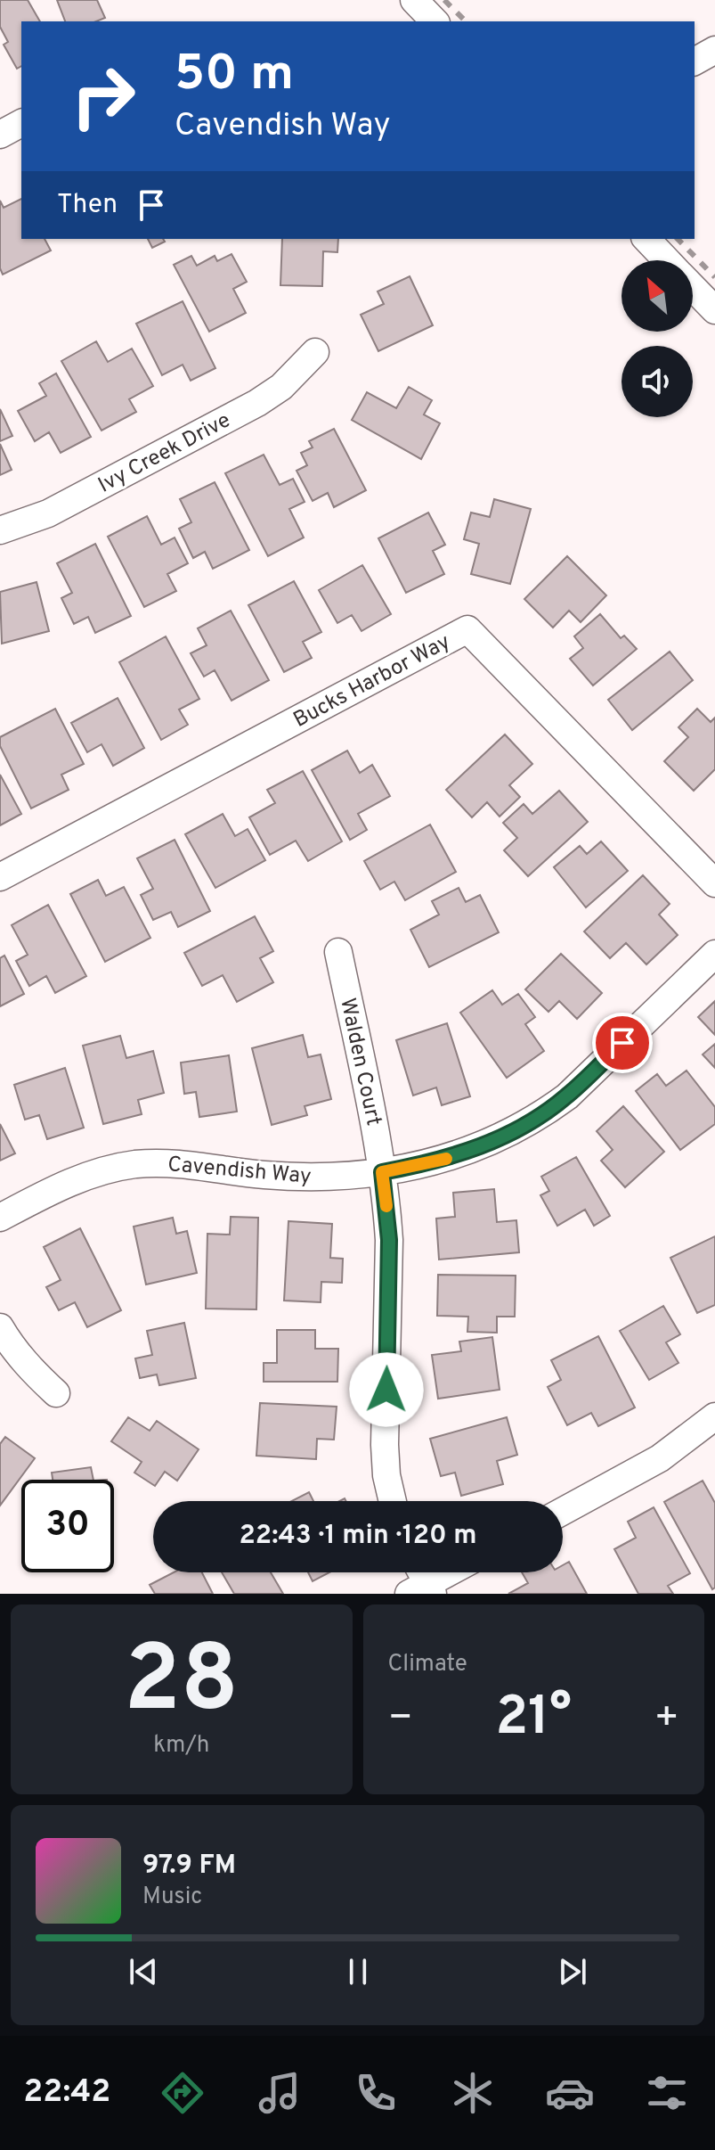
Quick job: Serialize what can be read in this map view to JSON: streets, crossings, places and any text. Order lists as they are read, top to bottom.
{
  "streets": {
    "street": [
      "Ivy Creek Drive",
      "Bucks Harbor Way",
      "Walden Court",
      "Cavendish Way"
    ]
  },
  "crossings": [
    ["Walden Court", "Cavendish Way"]
  ],
  "north": "top left",
  "page": {
    "turn": ["50 m", "Cavendish Way"],
    "then": "Then",
    "limit": "30",
    "trip": "22:43 · 1 min · 120 m",
    "tile": [
      ["28", "km/h"],
      "Climate"
    ],
    "heat": ["−", "21°", "+"],
    "song": ["97.9 FM", "Music"],
    "tabs": "22:42"
  }
}
